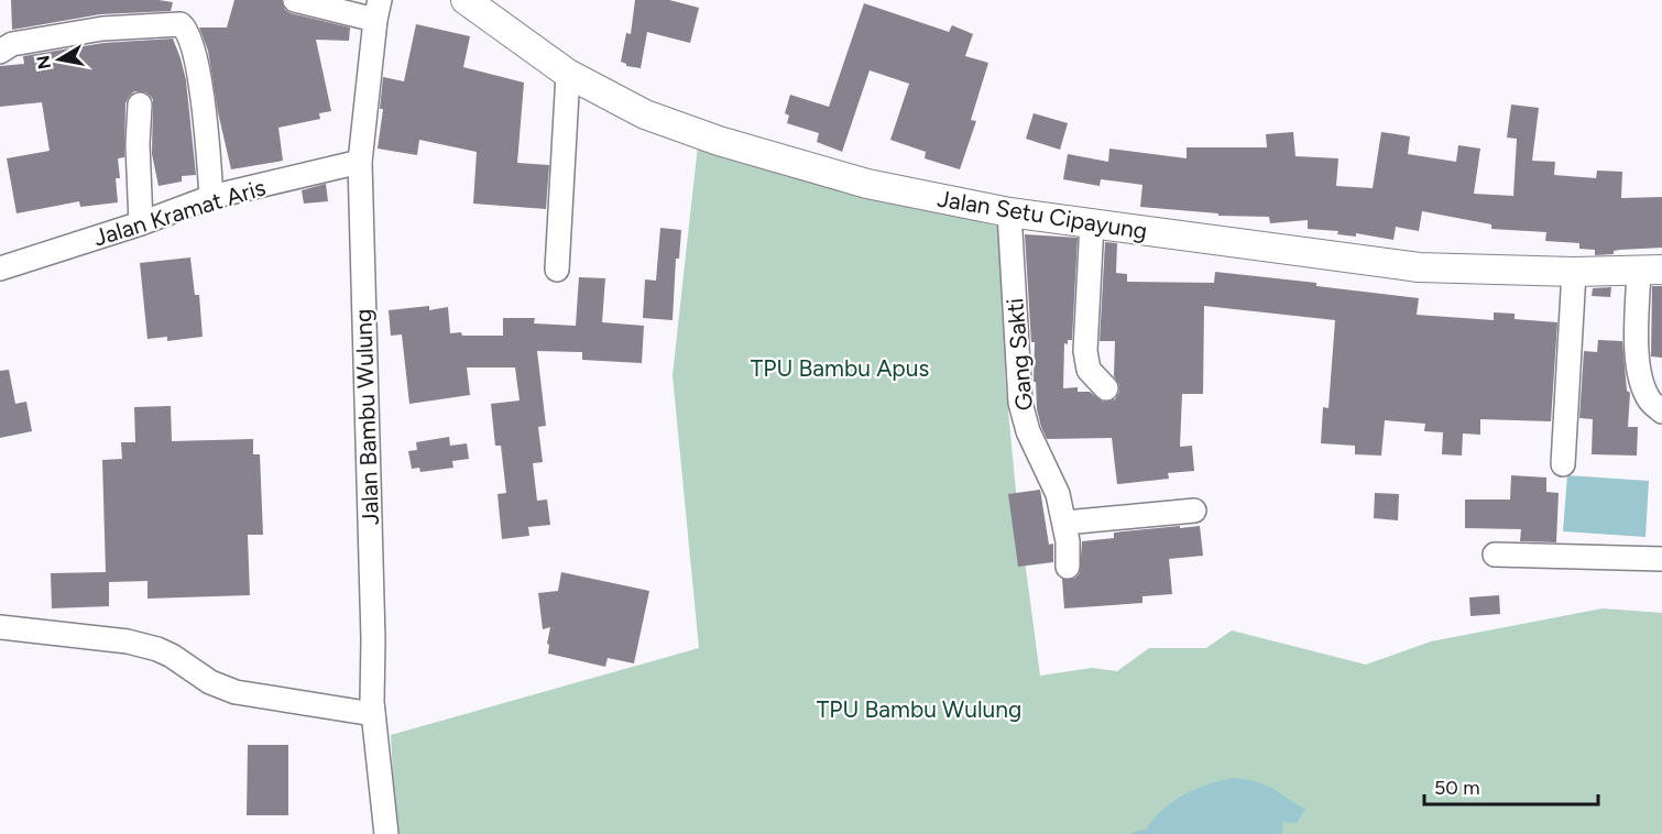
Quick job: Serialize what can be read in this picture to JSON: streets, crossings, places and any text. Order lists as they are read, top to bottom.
{
  "streets": {
    "street": [
      "Jalan Kramat Aris",
      "Jalan Setu Cipayung",
      "Gang Sakti",
      "Jalan Bambu Wulung"
    ]
  },
  "crossings": [
    ["Jalan Kramat Aris", "Jalan Bambu Wulung"],
    ["Jalan Setu Cipayung", "Gang Sakti"]
  ],
  "parks": ["TPU Bambu Apus", "TPU Bambu Wulung"],
  "scale_bar": "50 m",
  "north": "left"
}
